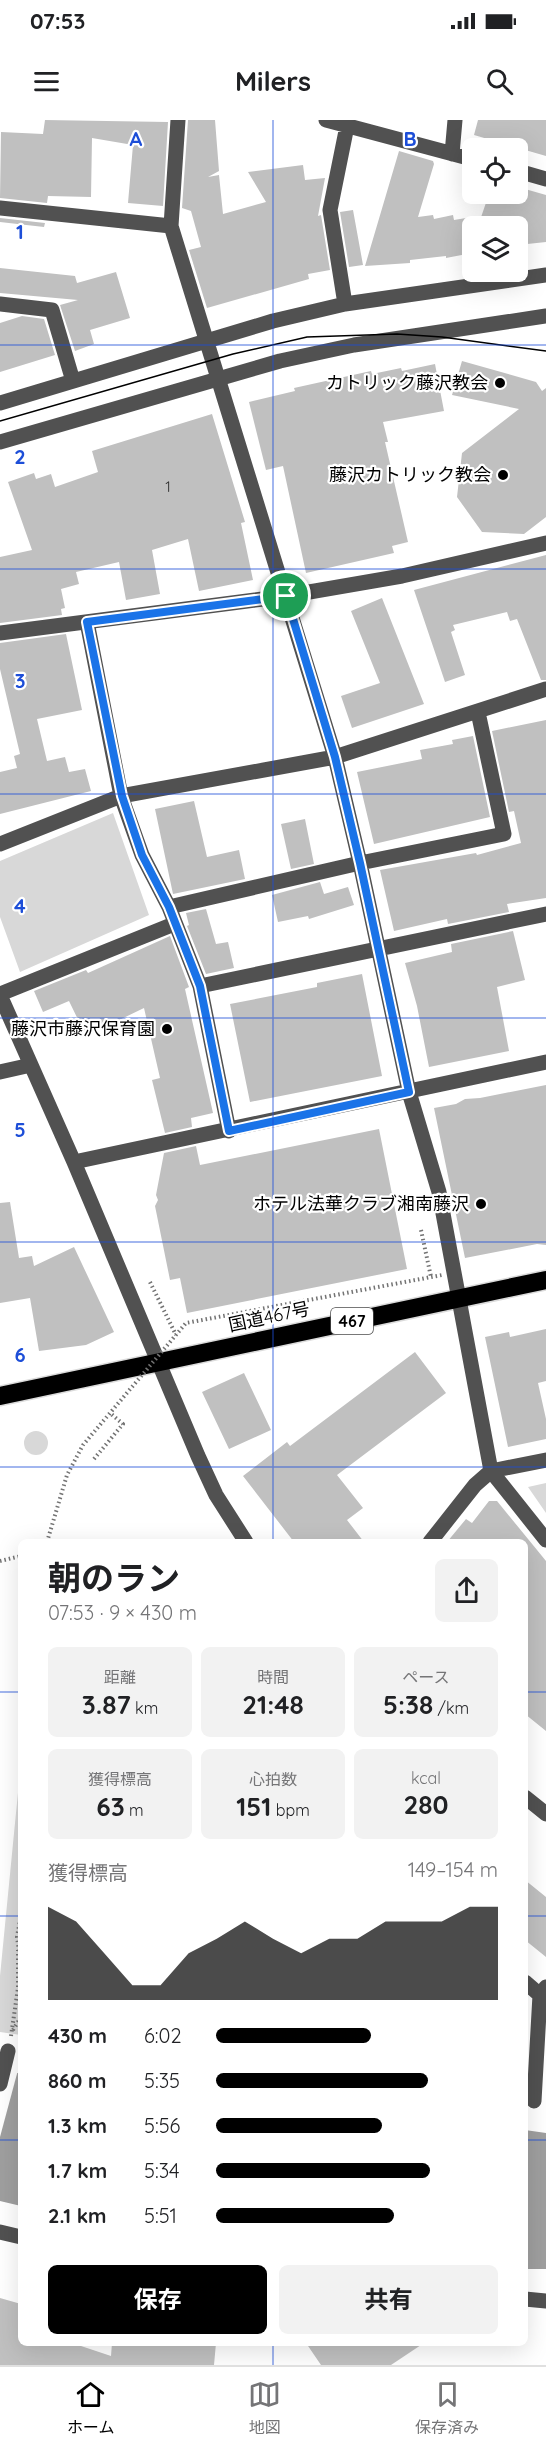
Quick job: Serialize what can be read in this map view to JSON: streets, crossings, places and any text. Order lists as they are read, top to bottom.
{
  "streets": {
    "highway": ["国道467号", "467"]
  },
  "places": [
    "カトリック藤沢教会",
    "藤沢カトリック教会",
    "藤沢市藤沢保育園",
    "ホテル法華クラブ湘南藤沢"
  ],
  "house_numbers": ["1"],
  "page": {
    "status": "07:53",
    "header": "Milers",
    "heading": ["朝のラン", "07:53 · 9 × 430 m"],
    "stats": [
      ["距離", "3.87 km"],
      ["時間", "21:48"],
      ["ペース", "5:38 /km"],
      ["獲得標高", "63 m"],
      ["心拍数", "151 bpm"],
      ["kcal", "280"]
    ],
    "chart": ["獲得標高", "149–154 m"],
    "list": [
      {
        "name": "430 m",
        "note": "6:02"
      },
      {
        "name": "860 m",
        "note": "5:35"
      },
      {
        "name": "1.3 km",
        "note": "5:56"
      },
      {
        "name": "1.7 km",
        "note": "5:34"
      },
      {
        "name": "2.1 km",
        "note": "5:51"
      }
    ],
    "buttons": ["保存", "共有"],
    "tabs": ["ホーム", "地図", "保存済み"]
  },
  "grid": {
    "columns": ["A", "B"],
    "rows": [
      "1",
      "2",
      "3",
      "4",
      "5",
      "6"
    ]
  }
}
